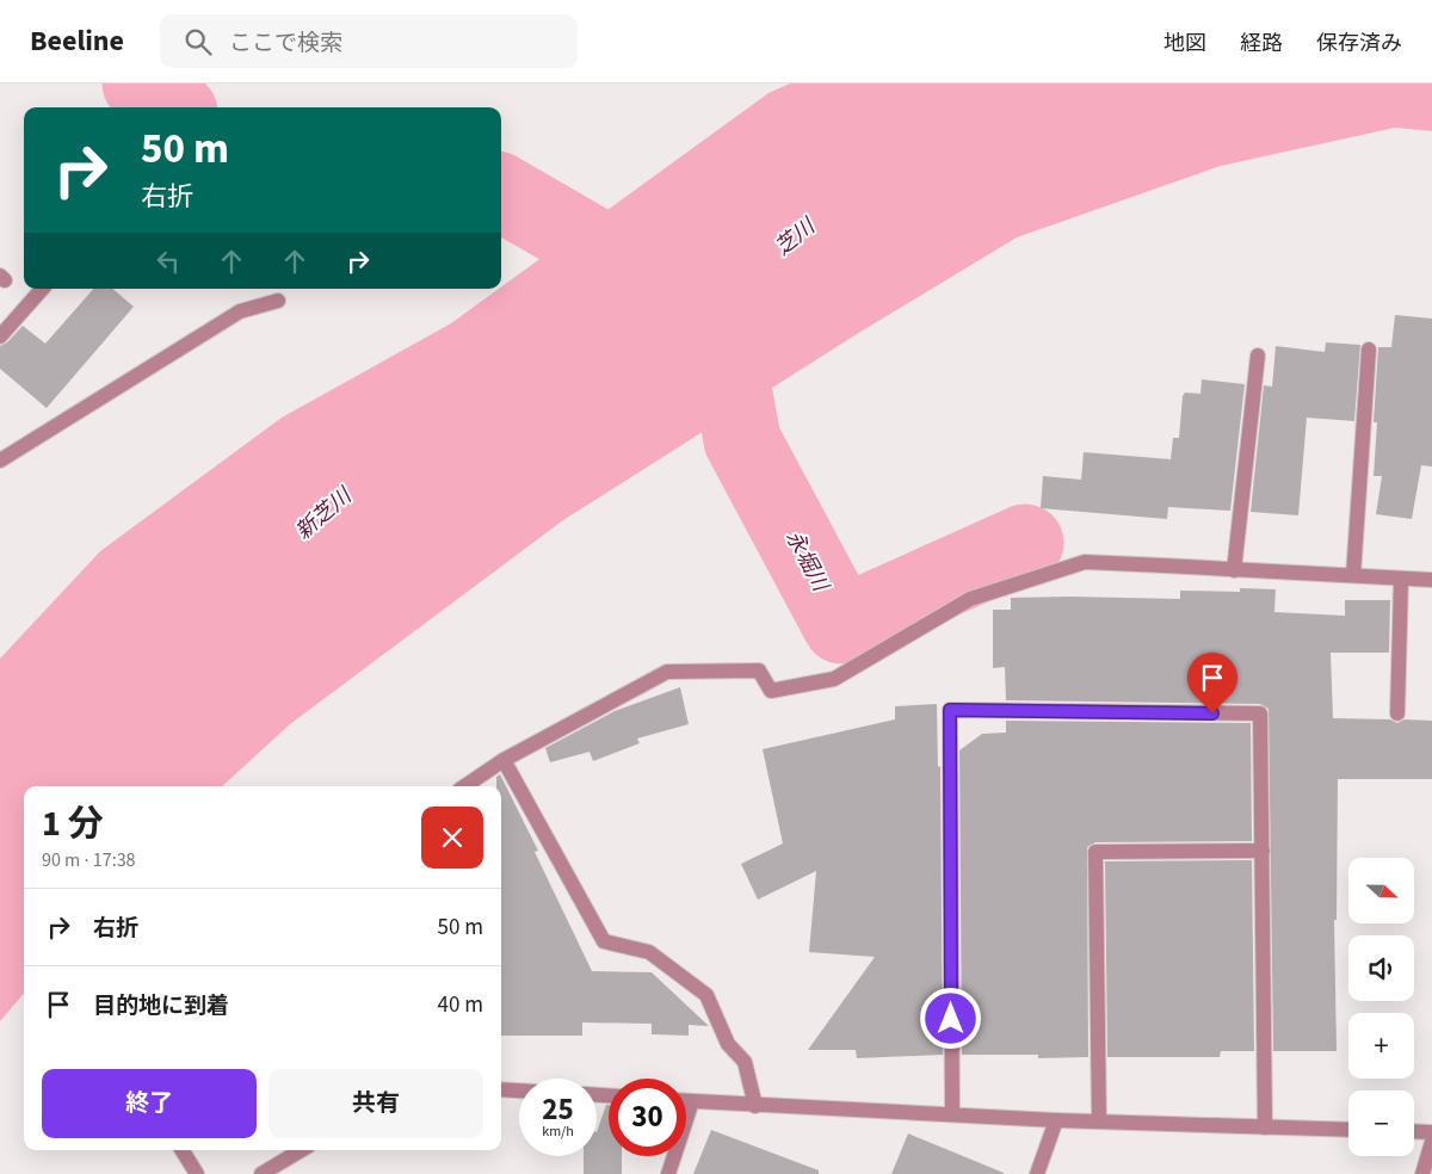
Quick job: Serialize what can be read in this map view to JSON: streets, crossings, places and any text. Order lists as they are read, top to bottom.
{
  "water": ["芝川", "新芝川", "永堀川"],
  "north": "right",
  "page": {
    "header": "Beeline",
    "search": "ここで検索",
    "nav": ["地図", "経路", "保存済み"],
    "turn": ["50 m", "右折"],
    "heading": ["1 分", "90 m · 17:38"],
    "map_buttons": ["+", "−"],
    "list": [
      {
        "name": "右折",
        "value": "50 m"
      },
      {
        "name": "目的地に到着",
        "value": "40 m"
      }
    ],
    "buttons": ["終了", "共有"],
    "speed": "25 km/h",
    "limit": "30"
  }
}
